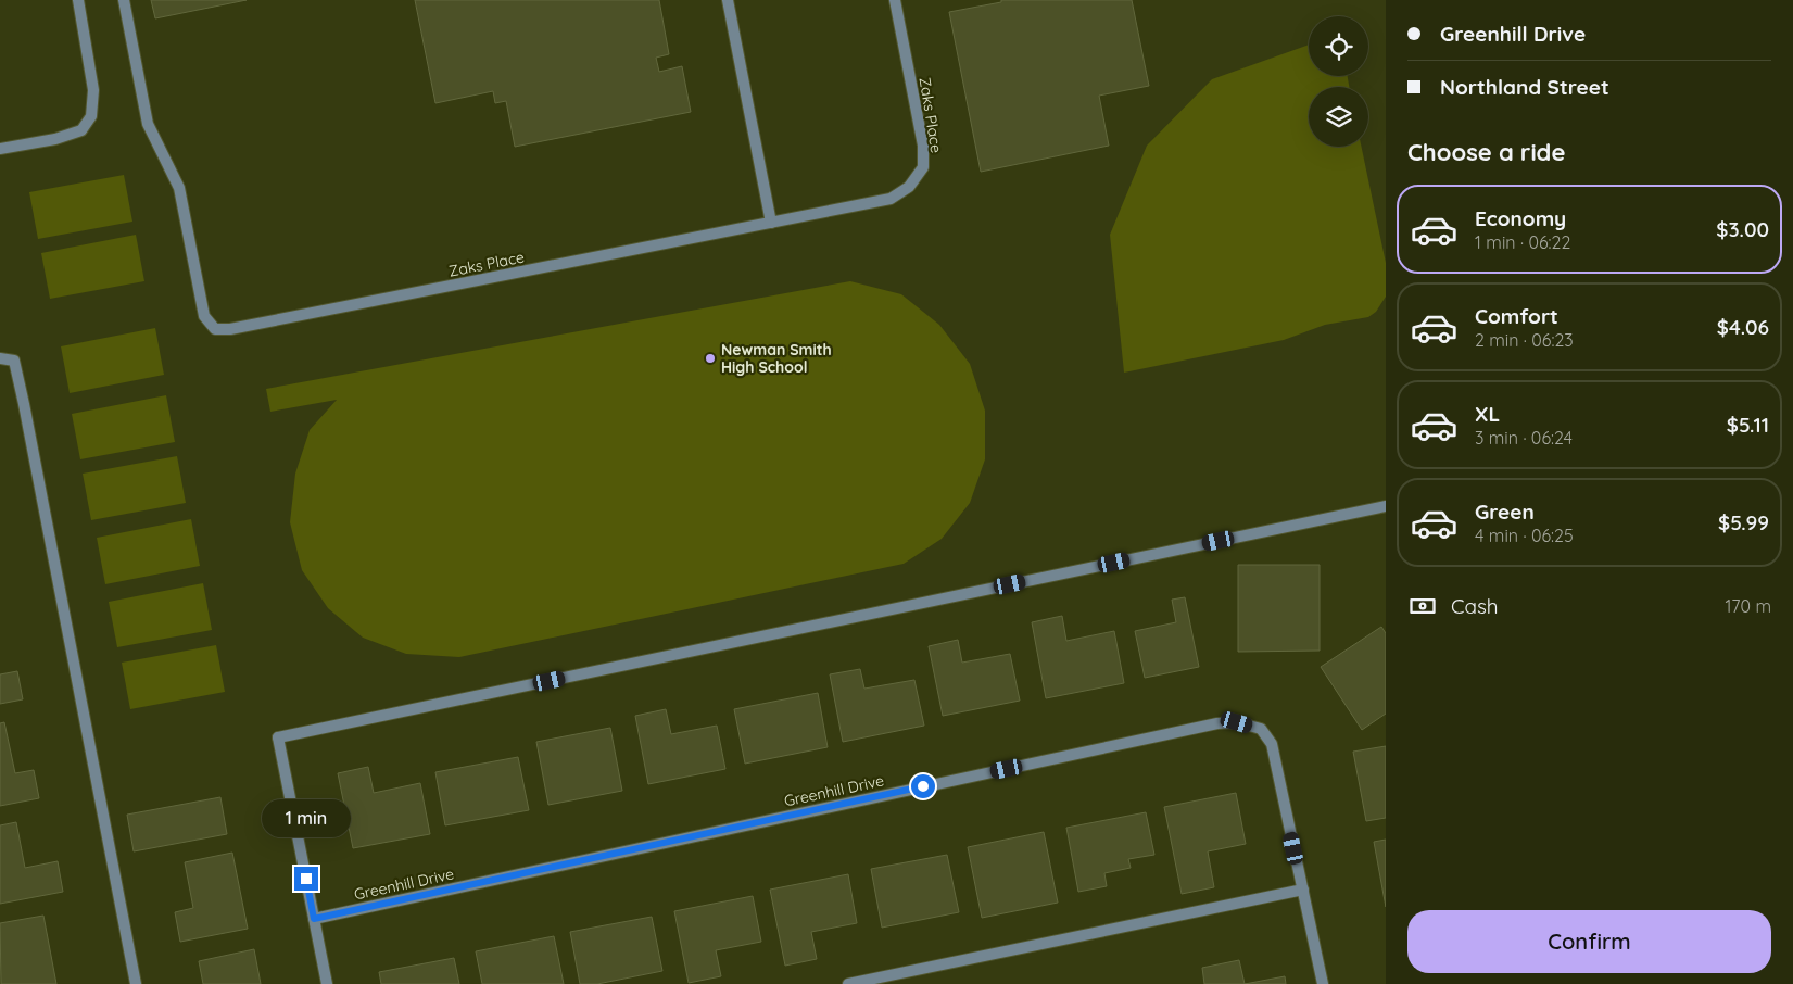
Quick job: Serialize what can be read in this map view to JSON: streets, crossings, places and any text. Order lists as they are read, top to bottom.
{
  "streets": {
    "street": ["Zaks Place", "Greenhill Drive"]
  },
  "places": ["Newman Smith High School"],
  "page": {
    "banner": ["Greenhill Drive", "Northland Street"],
    "heading": "Choose a ride",
    "list": [
      {
        "name": "Economy",
        "note": "1 min · 06:22",
        "value": "$3.00"
      },
      {
        "name": "Comfort",
        "note": "2 min · 06:23",
        "value": "$4.06"
      },
      {
        "name": "XL",
        "note": "3 min · 06:24",
        "value": "$5.11"
      },
      {
        "name": "Green",
        "note": "4 min · 06:25",
        "value": "$5.99"
      }
    ],
    "pay": ["Cash", "170 m"],
    "bubble": "1 min",
    "buttons": "Confirm"
  }
}
